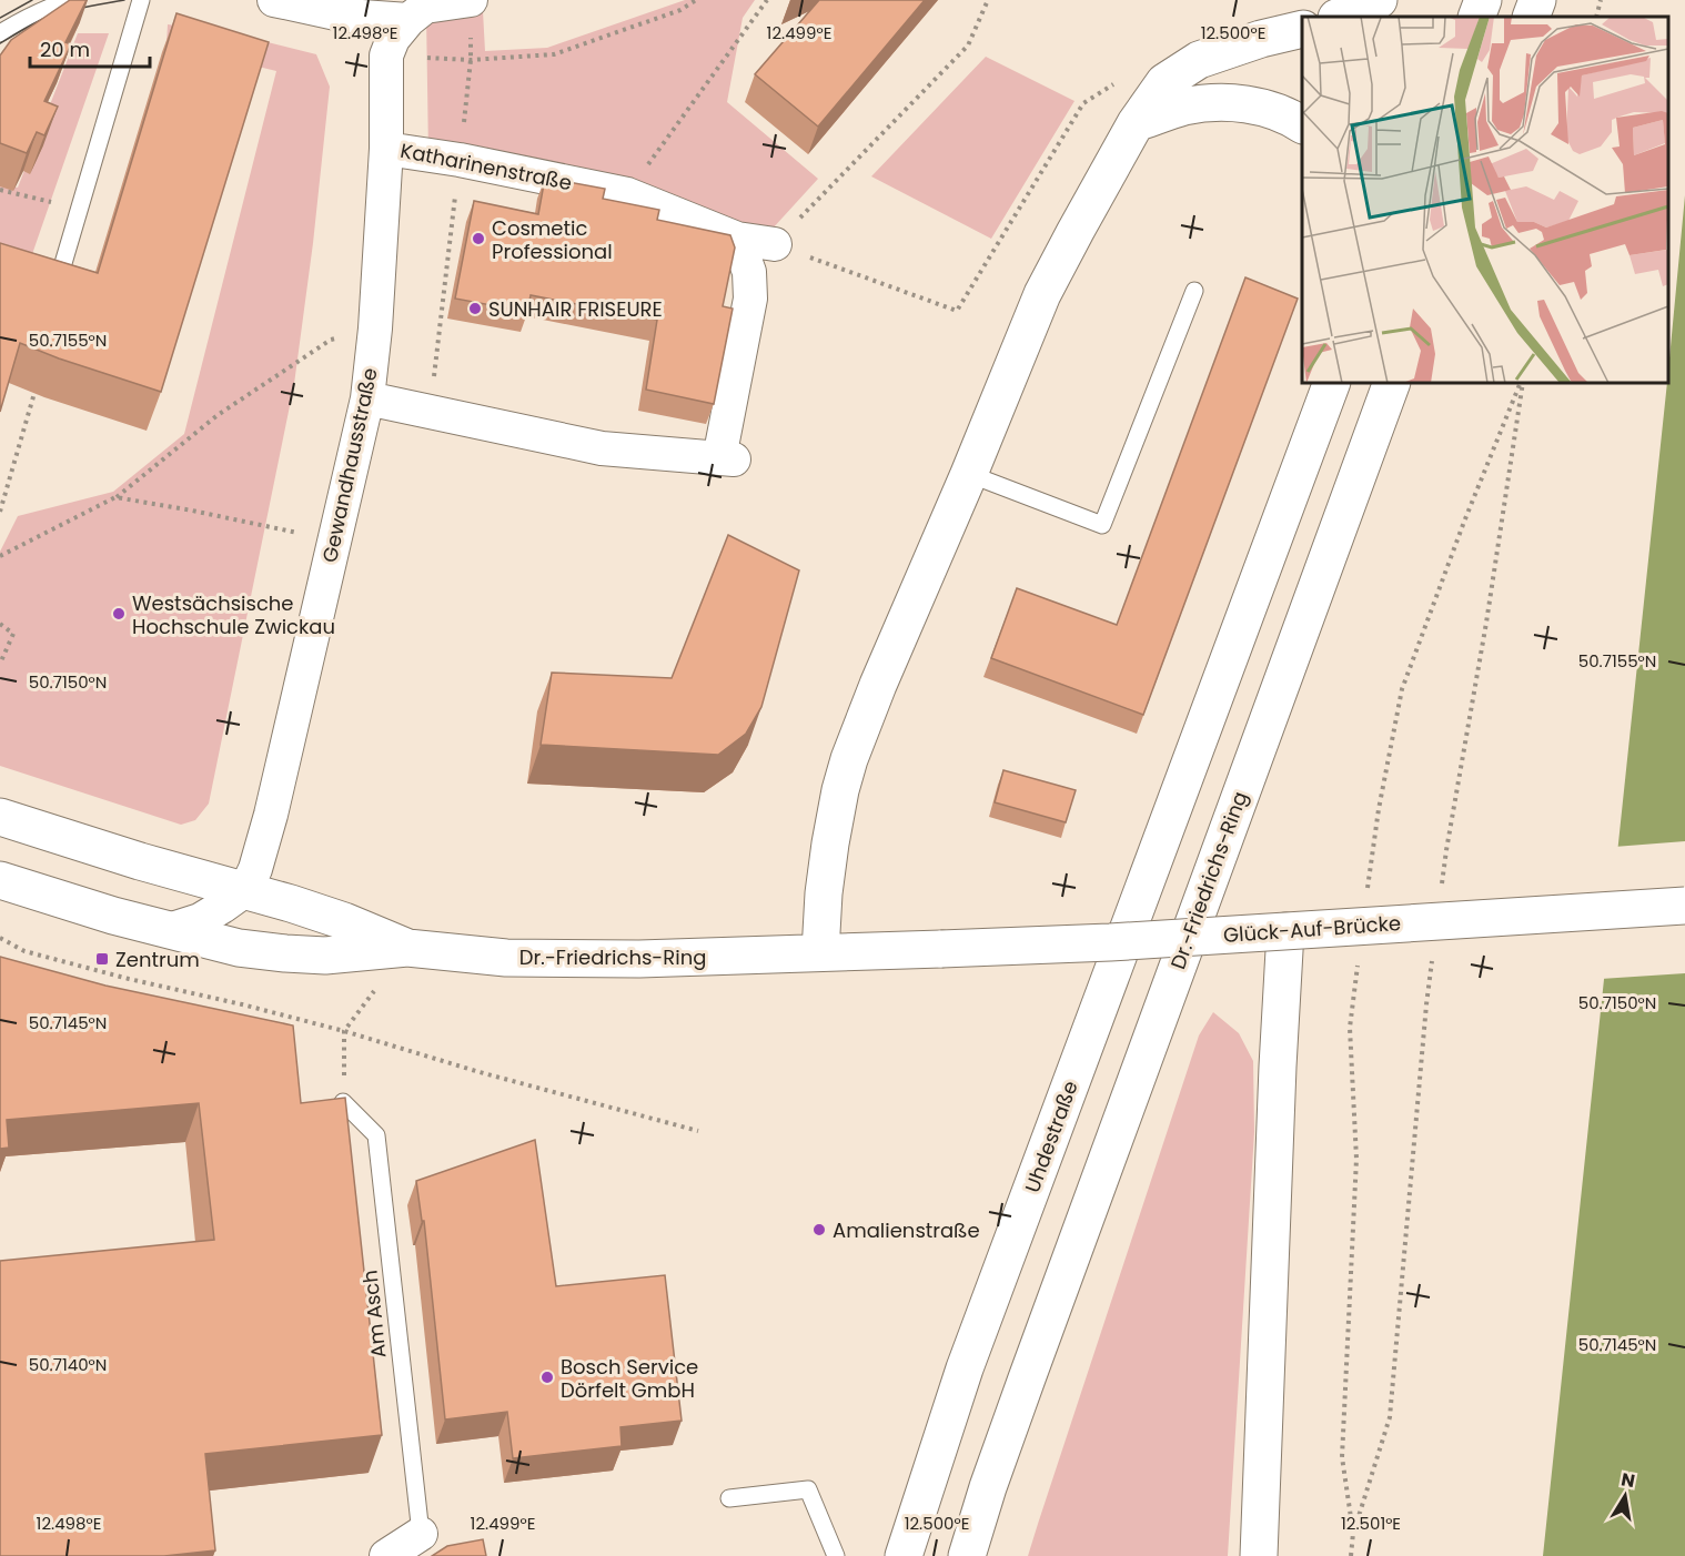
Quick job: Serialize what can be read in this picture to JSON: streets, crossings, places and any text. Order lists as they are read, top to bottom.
{
  "streets": {
    "main road": ["Dr.-Friedrichs-Ring", "Glück-Auf-Brücke", "Uhdestraße"],
    "street": ["Katharinenstraße", "Gewandhausstraße"],
    "lane": ["Am Asch"]
  },
  "crossings": [
    ["Katharinenstraße", "Gewandhausstraße"],
    ["Gewandhausstraße", "Dr.-Friedrichs-Ring"],
    ["Dr.-Friedrichs-Ring", "Glück-Auf-Brücke"]
  ],
  "places": {
    "other": [
      "Cosmetic Professional",
      "SUNHAIR FRISEURE",
      "Westsächsische Hochschule Zwickau",
      "Amalienstraße",
      "Bosch Service Dörfelt GmbH"
    ],
    "transit": ["Zentrum"]
  },
  "scale_bar": "20 m",
  "north": "top",
  "coordinates": [
    "12.498°E",
    "12.499°E",
    "12.500°E",
    "50.7155°N",
    "50.7150°N",
    "50.7145°N",
    "50.7140°N",
    "12.501°E"
  ]
}
